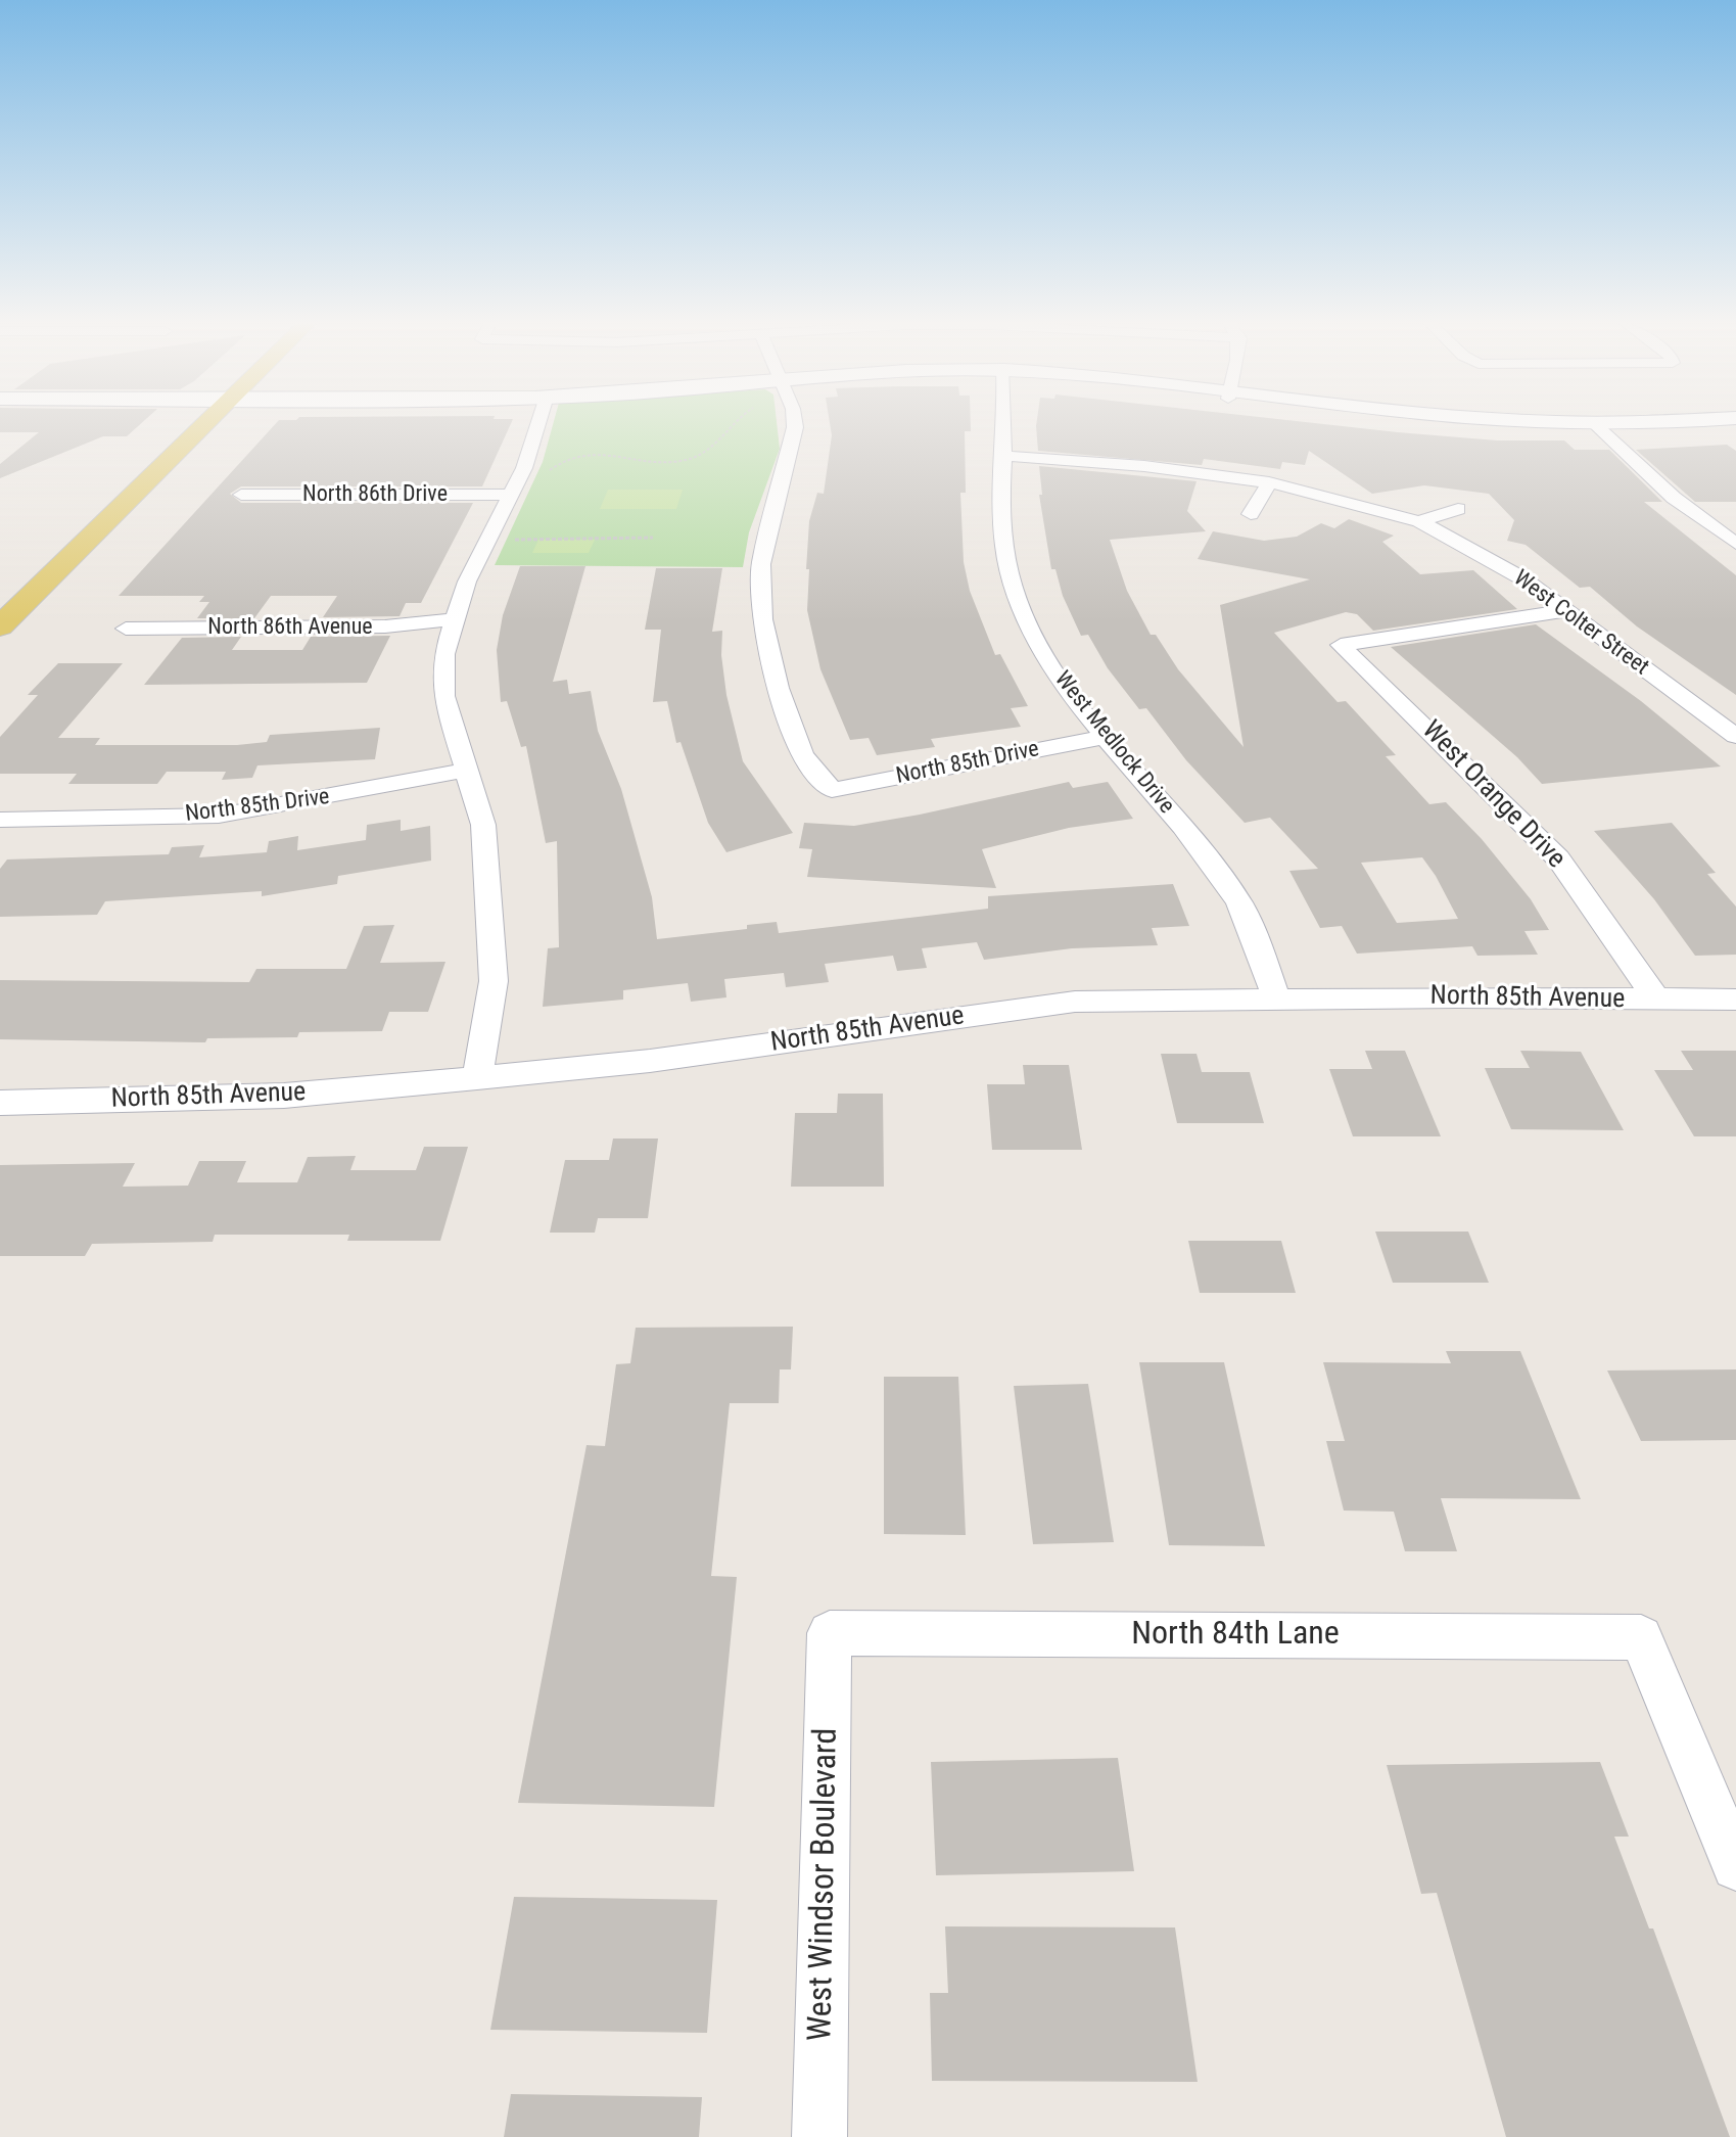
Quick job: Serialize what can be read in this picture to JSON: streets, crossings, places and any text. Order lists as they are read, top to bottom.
{
  "streets": {
    "street": [
      "North 86th Drive",
      "West Colter Street",
      "North 86th Avenue",
      "West Medlock Drive",
      "North 85th Drive",
      "West Orange Drive",
      "North 85th Avenue",
      "North 84th Lane",
      "West Windsor Boulevard"
    ]
  },
  "crossings": [
    ["West Colter Street", "West Orange Drive"],
    ["West Medlock Drive", "North 85th Drive"],
    ["West Medlock Drive", "North 85th Avenue"],
    ["West Orange Drive", "North 85th Avenue"],
    ["North 84th Lane", "West Windsor Boulevard"]
  ]
}
